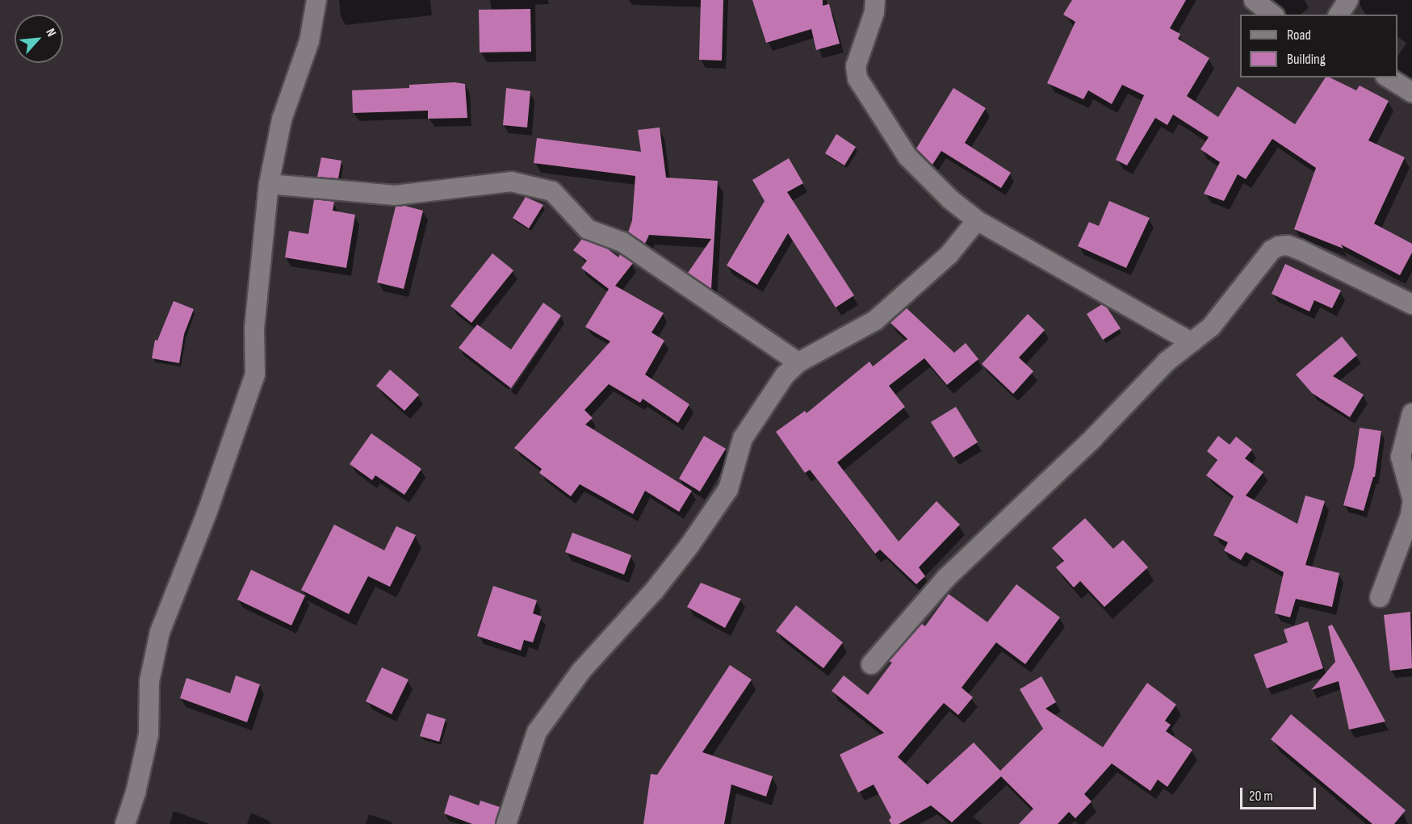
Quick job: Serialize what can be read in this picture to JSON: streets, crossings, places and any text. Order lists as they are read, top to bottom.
{
  "legend": ["Road", "Building"],
  "scale_bar": "20 m",
  "north": "top right"
}
